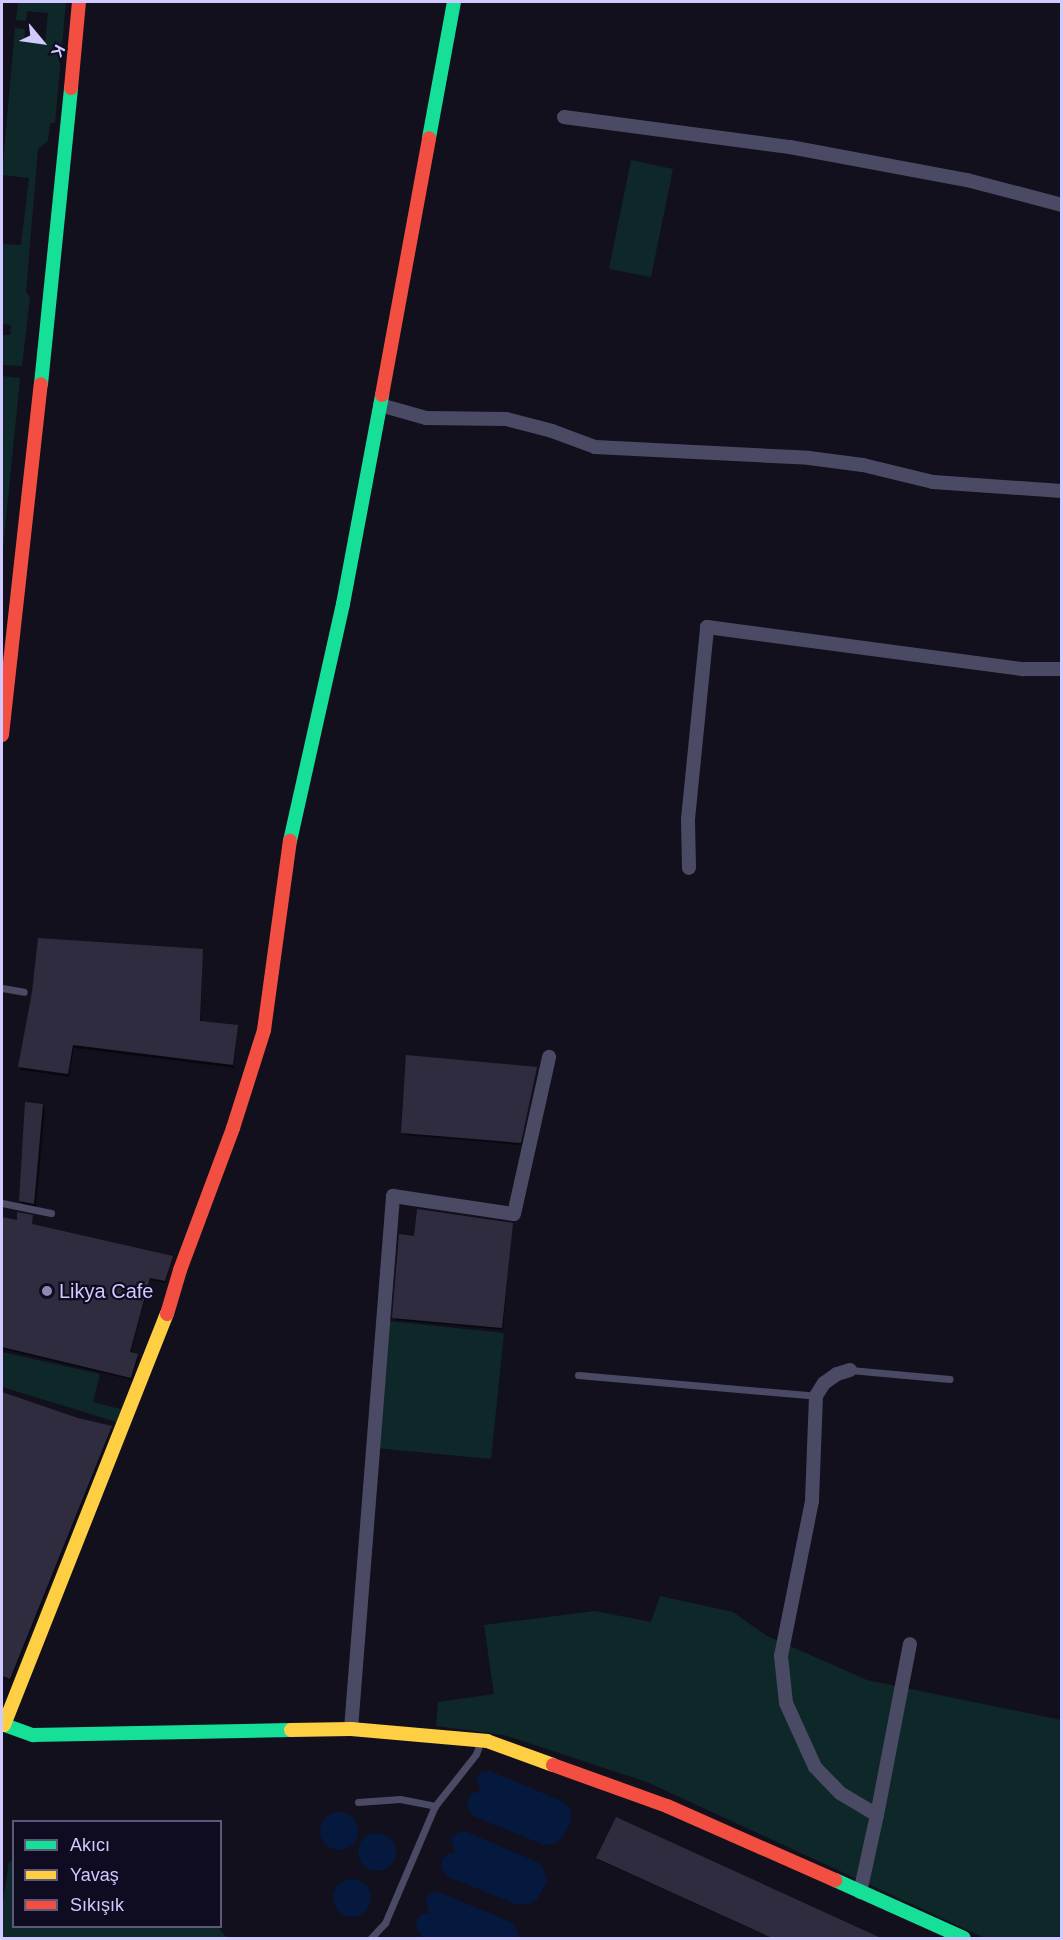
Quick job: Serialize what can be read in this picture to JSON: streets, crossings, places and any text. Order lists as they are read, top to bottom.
{
  "places": ["Likya Cafe"],
  "legend": ["Akıcı", "Yavaş", "Sıkışık"],
  "north": "bottom right"
}
